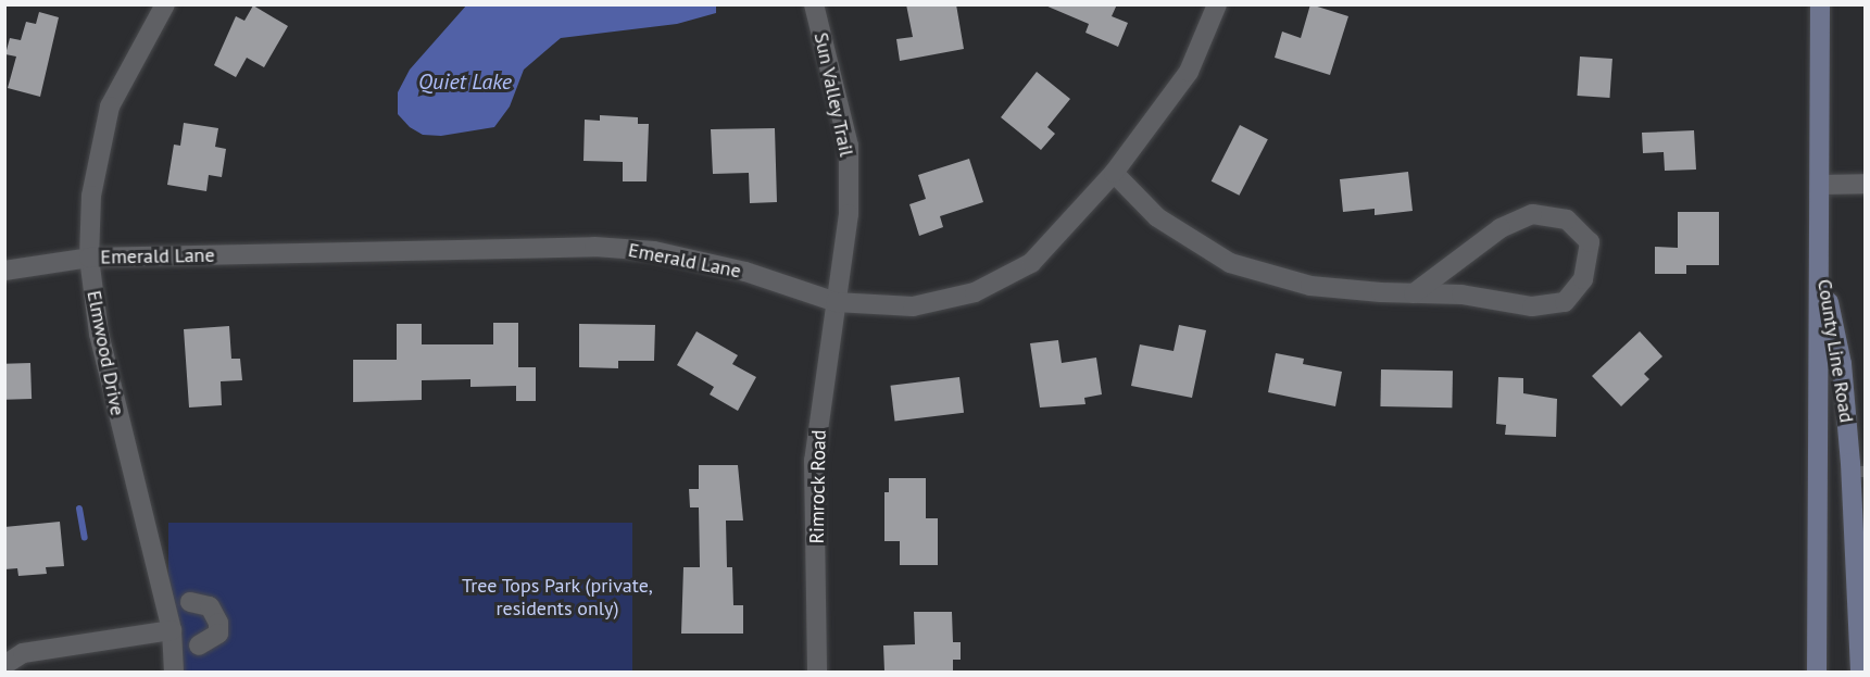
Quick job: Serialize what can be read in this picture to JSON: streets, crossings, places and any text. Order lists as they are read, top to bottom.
{
  "streets": {
    "main road": ["County Line Road"],
    "street": [
      "Sun Valley Trail",
      "Emerald Lane",
      "Elmwood Drive",
      "Rimrock Road"
    ]
  },
  "crossings": [
    ["Sun Valley Trail", "Emerald Lane"],
    ["Sun Valley Trail", "Rimrock Road"],
    ["Emerald Lane", "Elmwood Drive"],
    ["Emerald Lane", "Rimrock Road"]
  ],
  "water": ["Quiet Lake"],
  "parks": ["Tree Tops Park (private, residents only)"]
}
